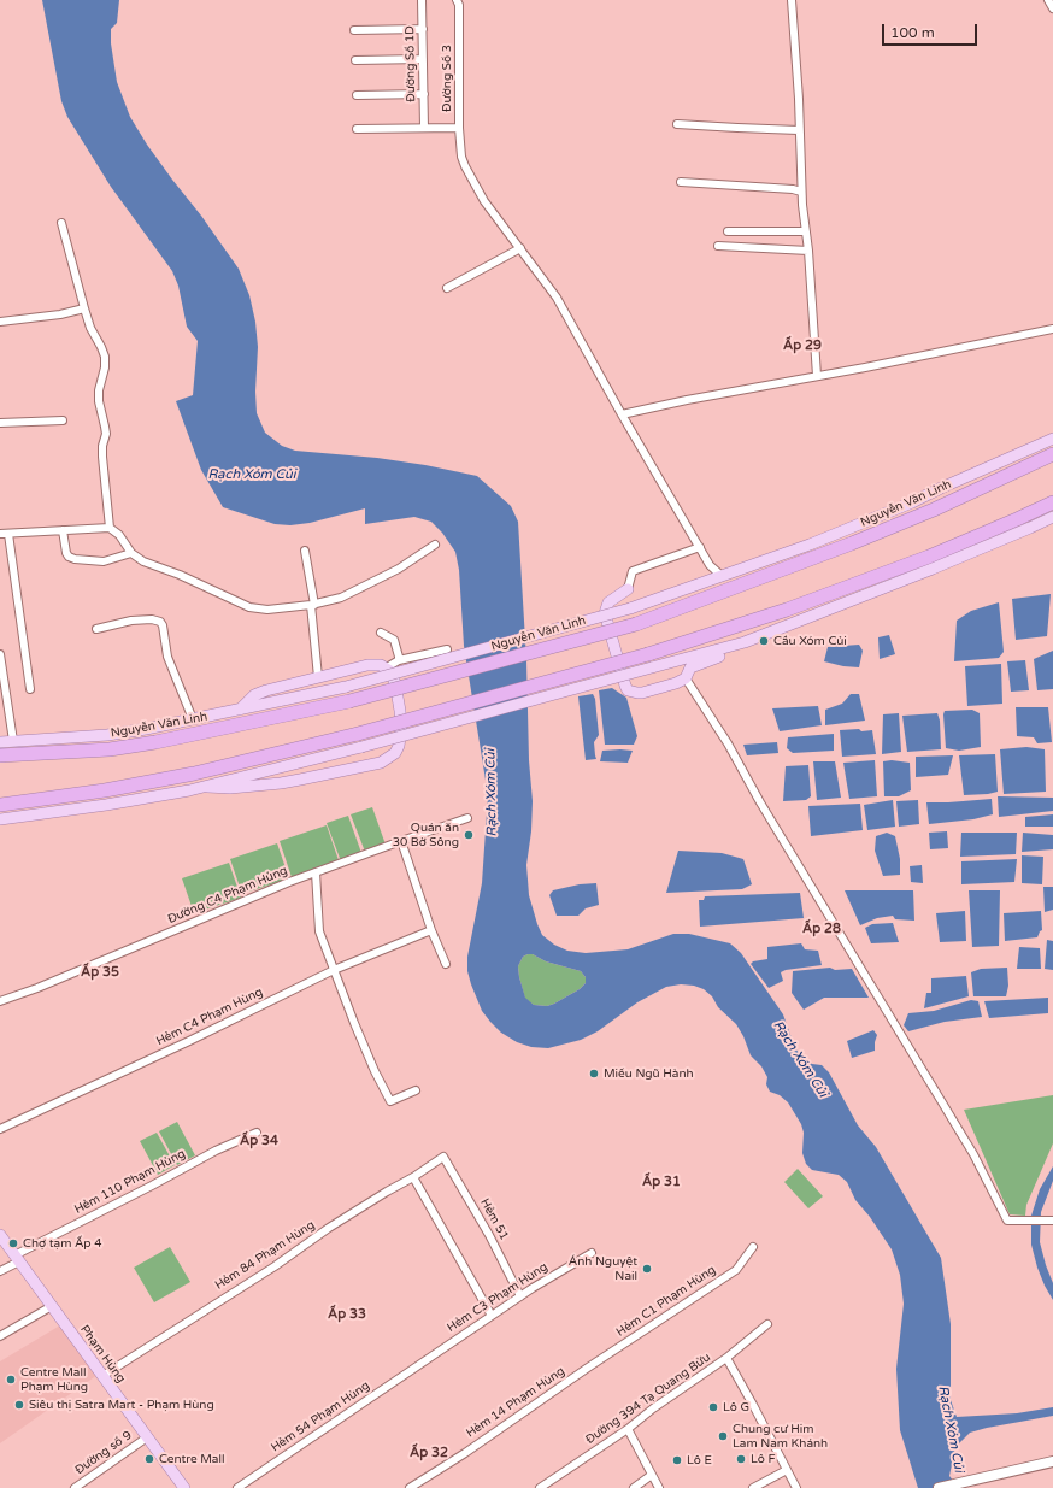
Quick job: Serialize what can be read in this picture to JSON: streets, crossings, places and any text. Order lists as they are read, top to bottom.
{
  "streets": {
    "highway": ["Nguyễn Văn Linh"],
    "main road": ["Phạm Hùng"],
    "street": [
      "Đường Số 1D",
      "Đường Số 3",
      "Đường C4 Phạm Hủng",
      "Hẻm C4 Phạm Hùng",
      "Hẻm 110 Phạm Hùng",
      "Hẻm 51",
      "Hẻm 84 Phạm Hùng",
      "Hẻm C3 Phạm Hùng",
      "Hẻm C1 Phạm Hùng",
      "Đường 394 Tạ Quang Bửu",
      "Hẻm 14 Phạm Hùng",
      "Hẻm 54 Phạm Hùng",
      "Đường số 9"
    ]
  },
  "crossings": [
    ["Hẻm 110 Phạm Hùng", "Phạm Hùng"],
    ["Hẻm 51", "Hẻm 84 Phạm Hùng"],
    ["Hẻm 51", "Hẻm C3 Phạm Hùng"],
    ["Hẻm 84 Phạm Hùng", "Phạm Hùng"],
    ["Hẻm C3 Phạm Hùng", "Hẻm 54 Phạm Hùng"],
    ["Hẻm C1 Phạm Hùng", "Hẻm 14 Phạm Hùng"],
    ["Phạm Hùng", "Đường số 9"]
  ],
  "districts": [
    "Ấp 29",
    "Ấp 28",
    "Ấp 35",
    "Ấp 34",
    "Ấp 31",
    "Ấp 33",
    "Ấp 32"
  ],
  "water": ["Rạch Xóm Củi"],
  "places": [
    "Cầu Xóm Củi",
    "Quán ăn 30 Bờ Sông",
    "Miếu Ngũ Hành",
    "Chợ tạm Ấp 4",
    "Ánh Nguyệt Nail",
    "Centre Mall Phạm Hùng",
    "Siêu thị Satra Mart - Phạm Hùng",
    "Lô G",
    "Chung cư Him Lam Nam Khánh",
    "Centre Mall",
    "Lô F",
    "Lô E"
  ],
  "scale_bar": "100 m"
}
